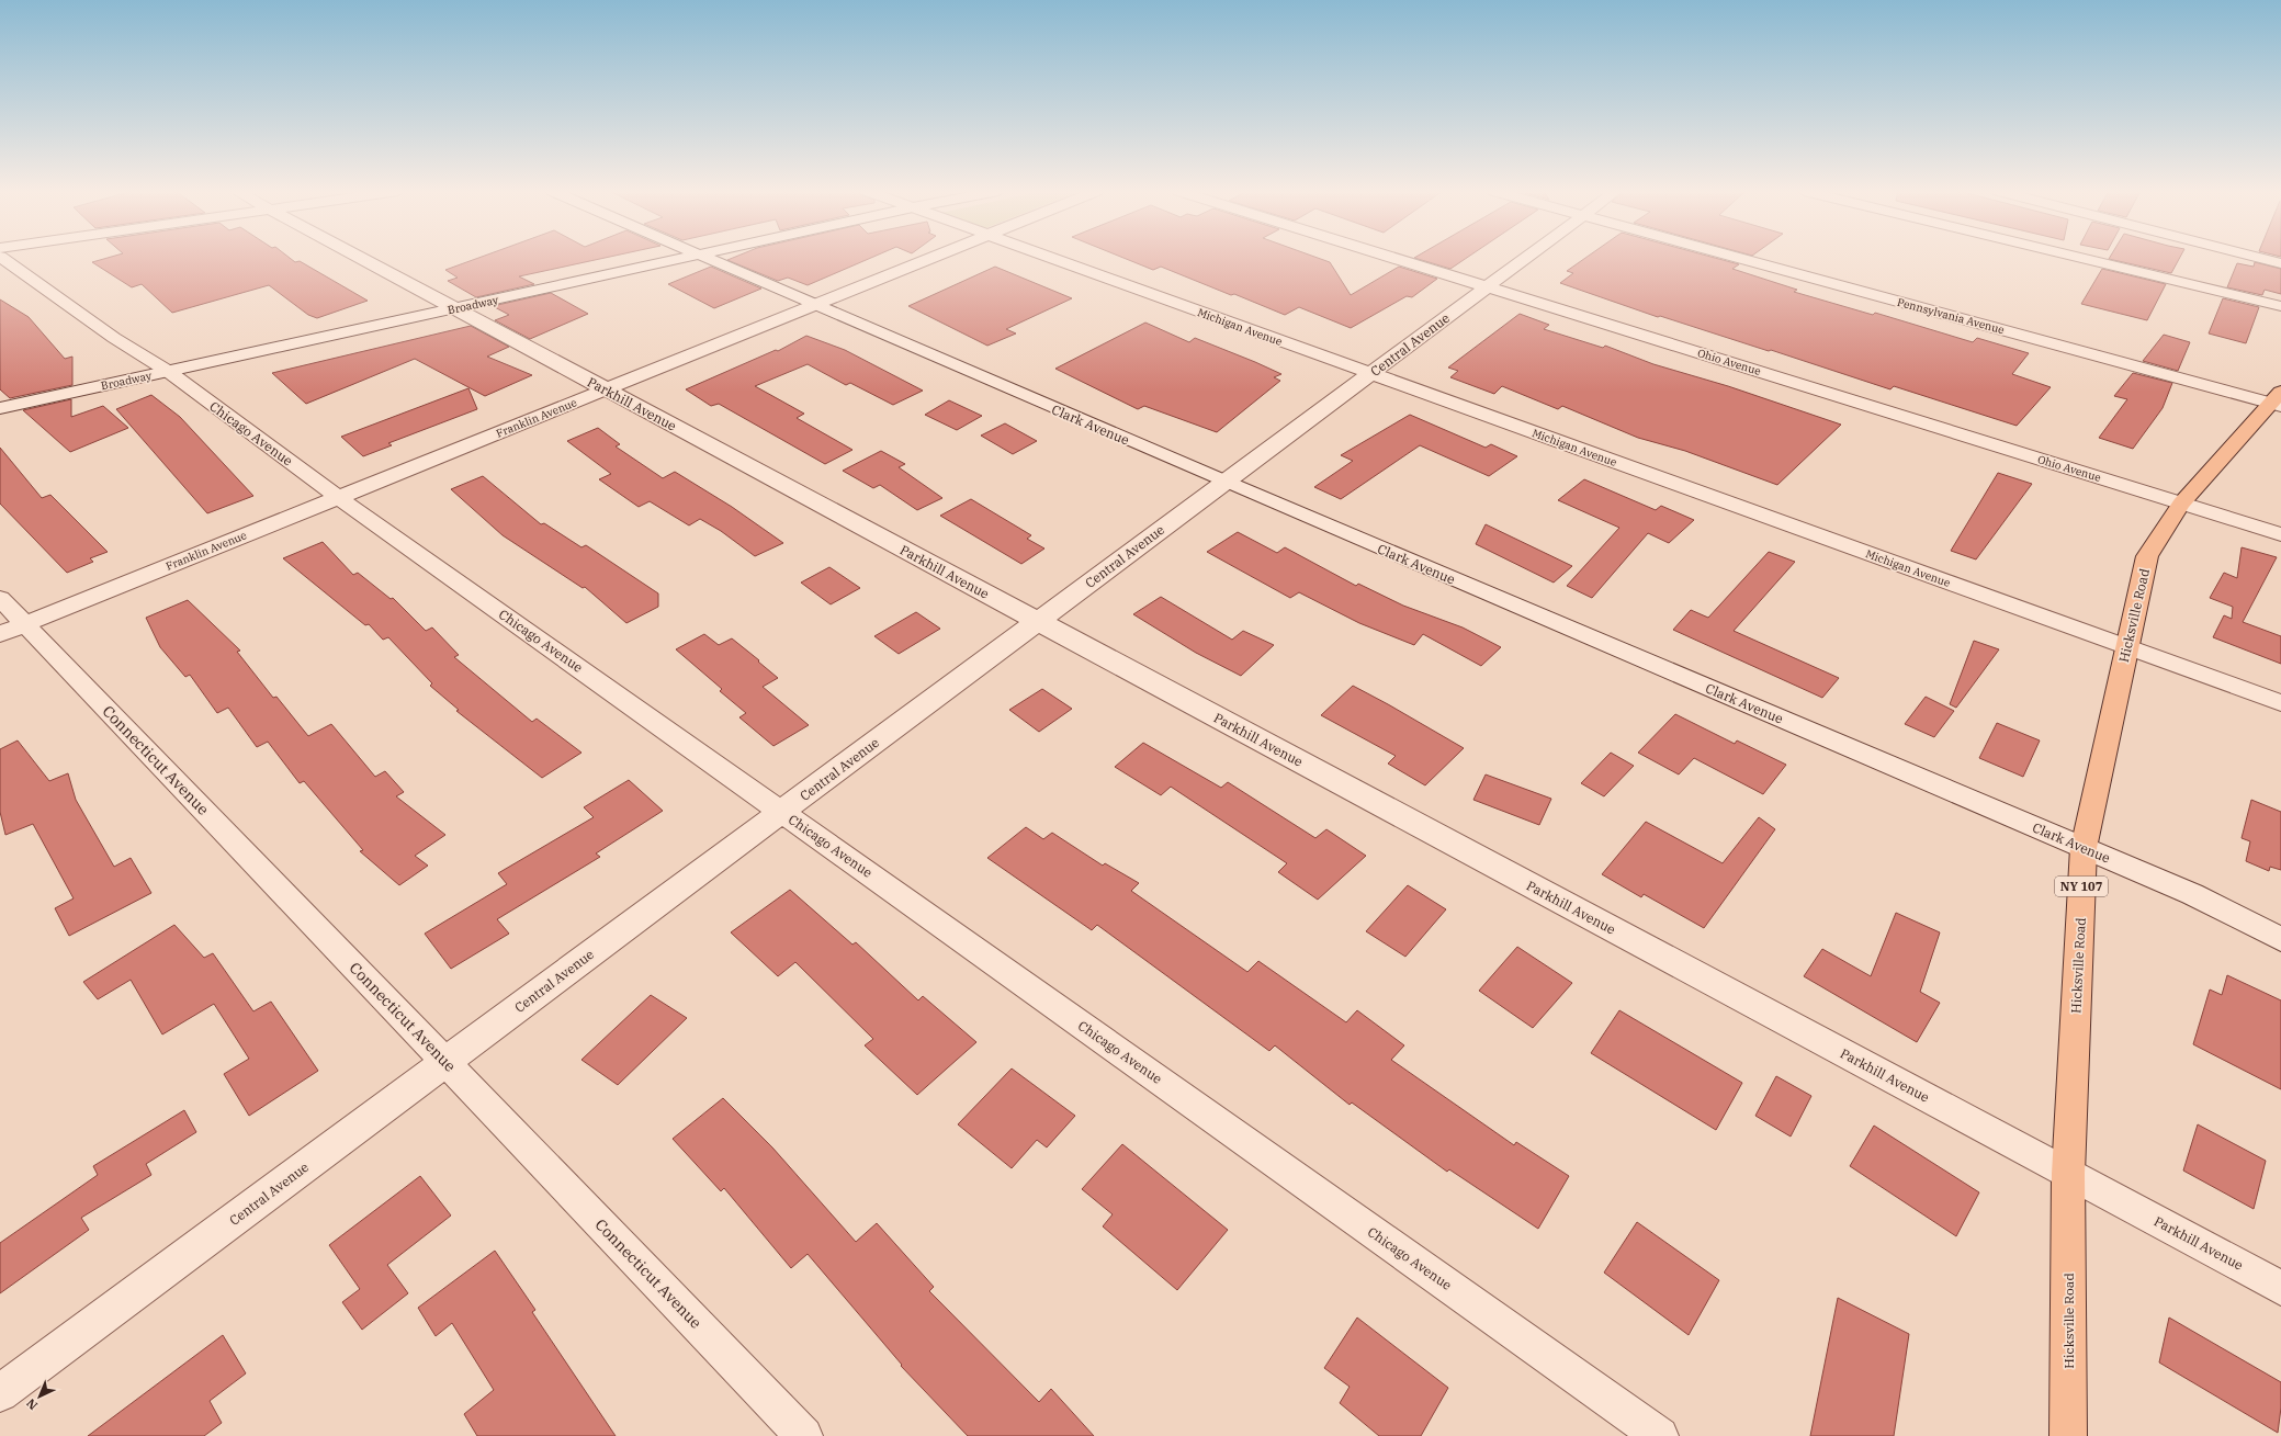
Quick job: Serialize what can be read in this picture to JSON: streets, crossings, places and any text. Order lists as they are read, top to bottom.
{
  "streets": {
    "main road": ["Hicksville Road", "NY 107"],
    "street": [
      "Broadway",
      "Pennsylvania Avenue",
      "Michigan Avenue",
      "Central Avenue",
      "Ohio Avenue",
      "Parkhill Avenue",
      "Franklin Avenue",
      "Clark Avenue",
      "Chicago Avenue",
      "Connecticut Avenue"
    ]
  },
  "crossings": [
    ["Broadway", "Parkhill Avenue"],
    ["Broadway", "Chicago Avenue"],
    ["Pennsylvania Avenue", "Hicksville Road"],
    ["Michigan Avenue", "Central Avenue"],
    ["Michigan Avenue", "Hicksville Road"],
    ["Central Avenue", "Ohio Avenue"],
    ["Central Avenue", "Parkhill Avenue"],
    ["Central Avenue", "Clark Avenue"],
    ["Central Avenue", "Chicago Avenue"],
    ["Central Avenue", "Connecticut Avenue"],
    ["Ohio Avenue", "Hicksville Road"],
    ["Parkhill Avenue", "Franklin Avenue"],
    ["Parkhill Avenue", "Hicksville Road"],
    ["Franklin Avenue", "Clark Avenue"],
    ["Franklin Avenue", "Chicago Avenue"],
    ["Franklin Avenue", "Connecticut Avenue"],
    ["Clark Avenue", "Hicksville Road"]
  ],
  "north": "bottom left"
}
